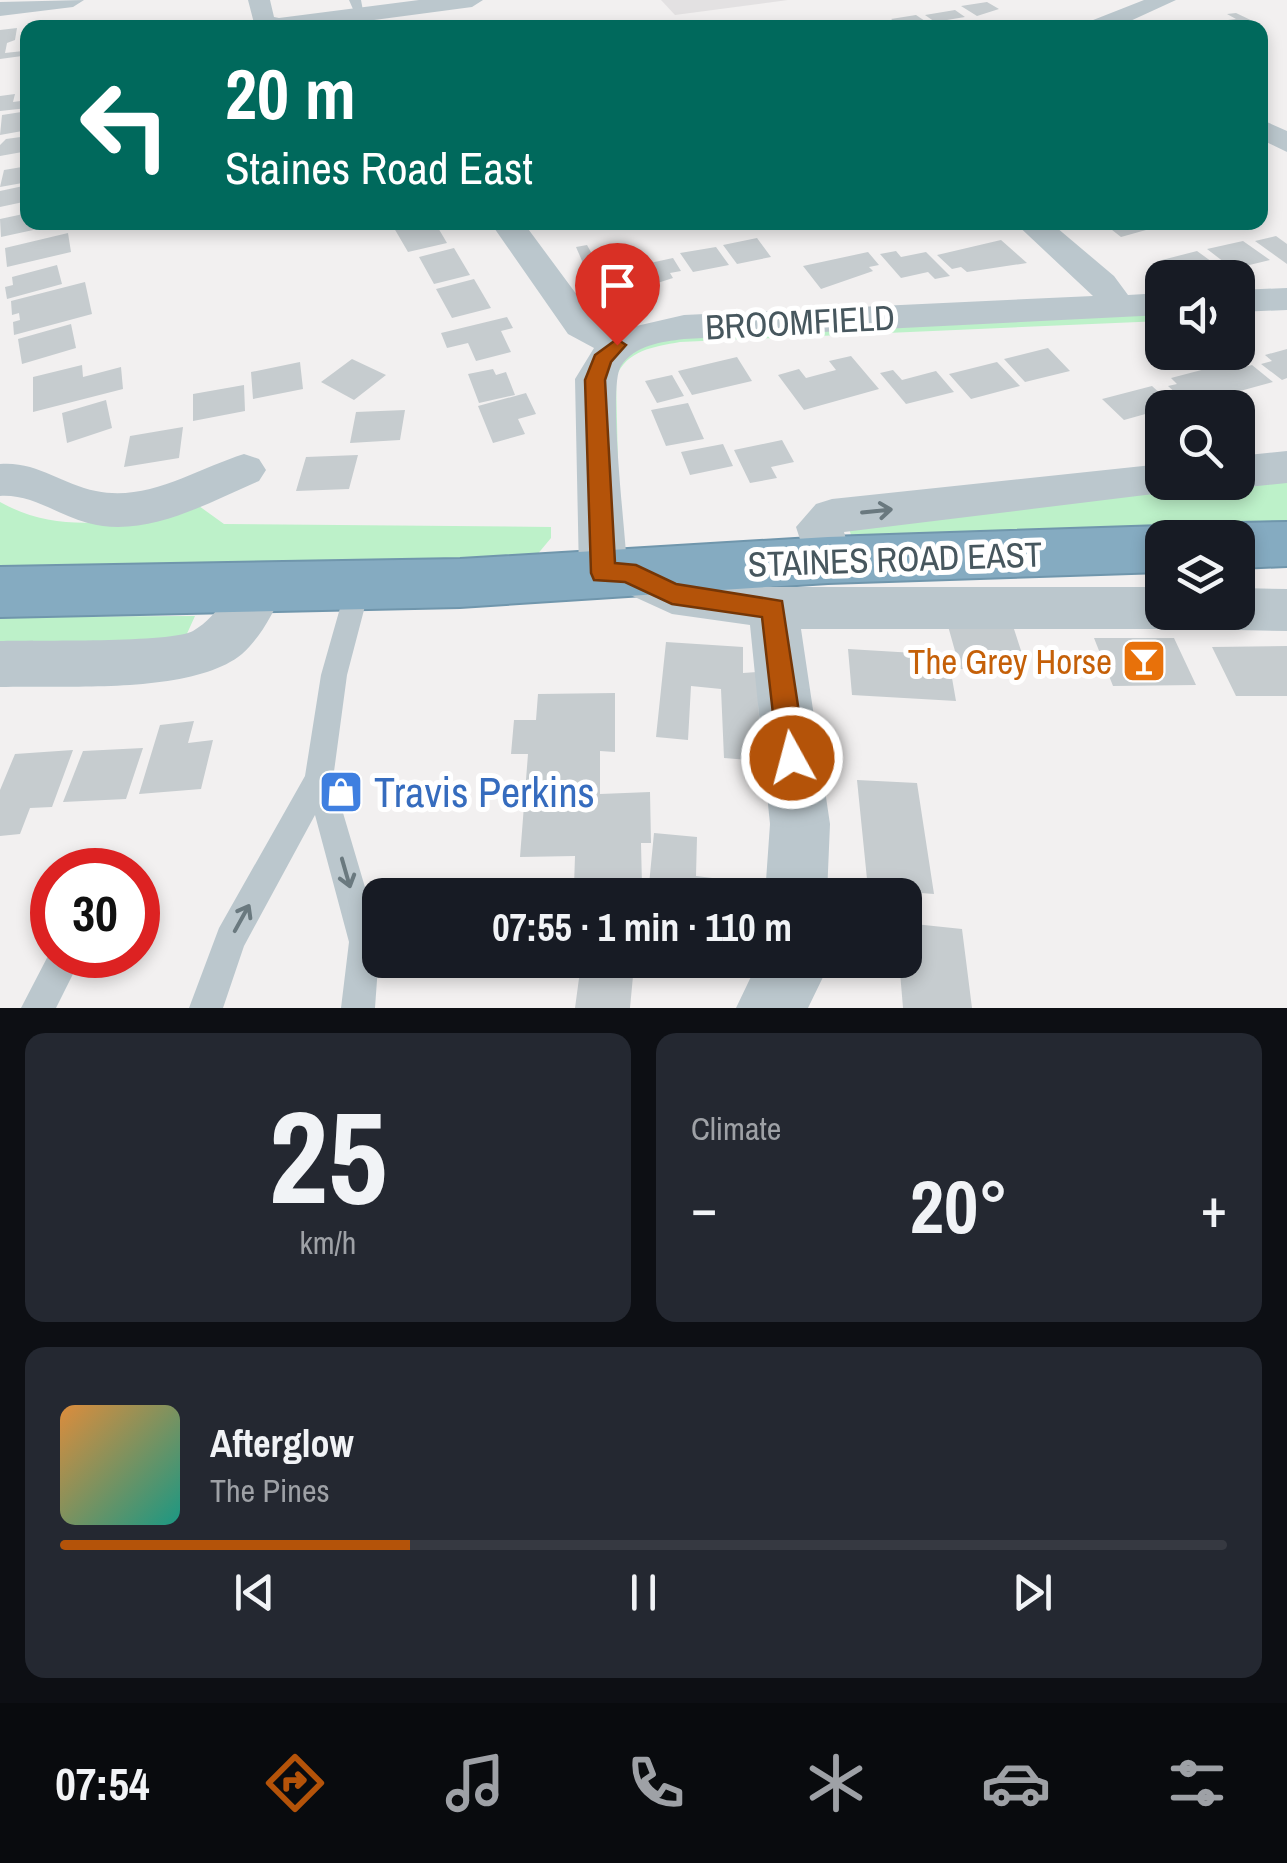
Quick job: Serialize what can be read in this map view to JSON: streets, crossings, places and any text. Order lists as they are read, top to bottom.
{
  "streets": {
    "highway": ["STAINES ROAD EAST"],
    "street": ["BROOMFIELD"]
  },
  "places": {
    "bar": ["The Grey Horse"],
    "shop": ["Travis Perkins"]
  },
  "page": {
    "turn": ["20 m", "Staines Road East"],
    "limit": "30",
    "trip": "07:55 · 1 min · 110 m",
    "tile": [
      ["25", "km/h"],
      "Climate"
    ],
    "heat": ["−", "20°", "+"],
    "song": ["Afterglow", "The Pines"],
    "tabs": "07:54"
  }
}
